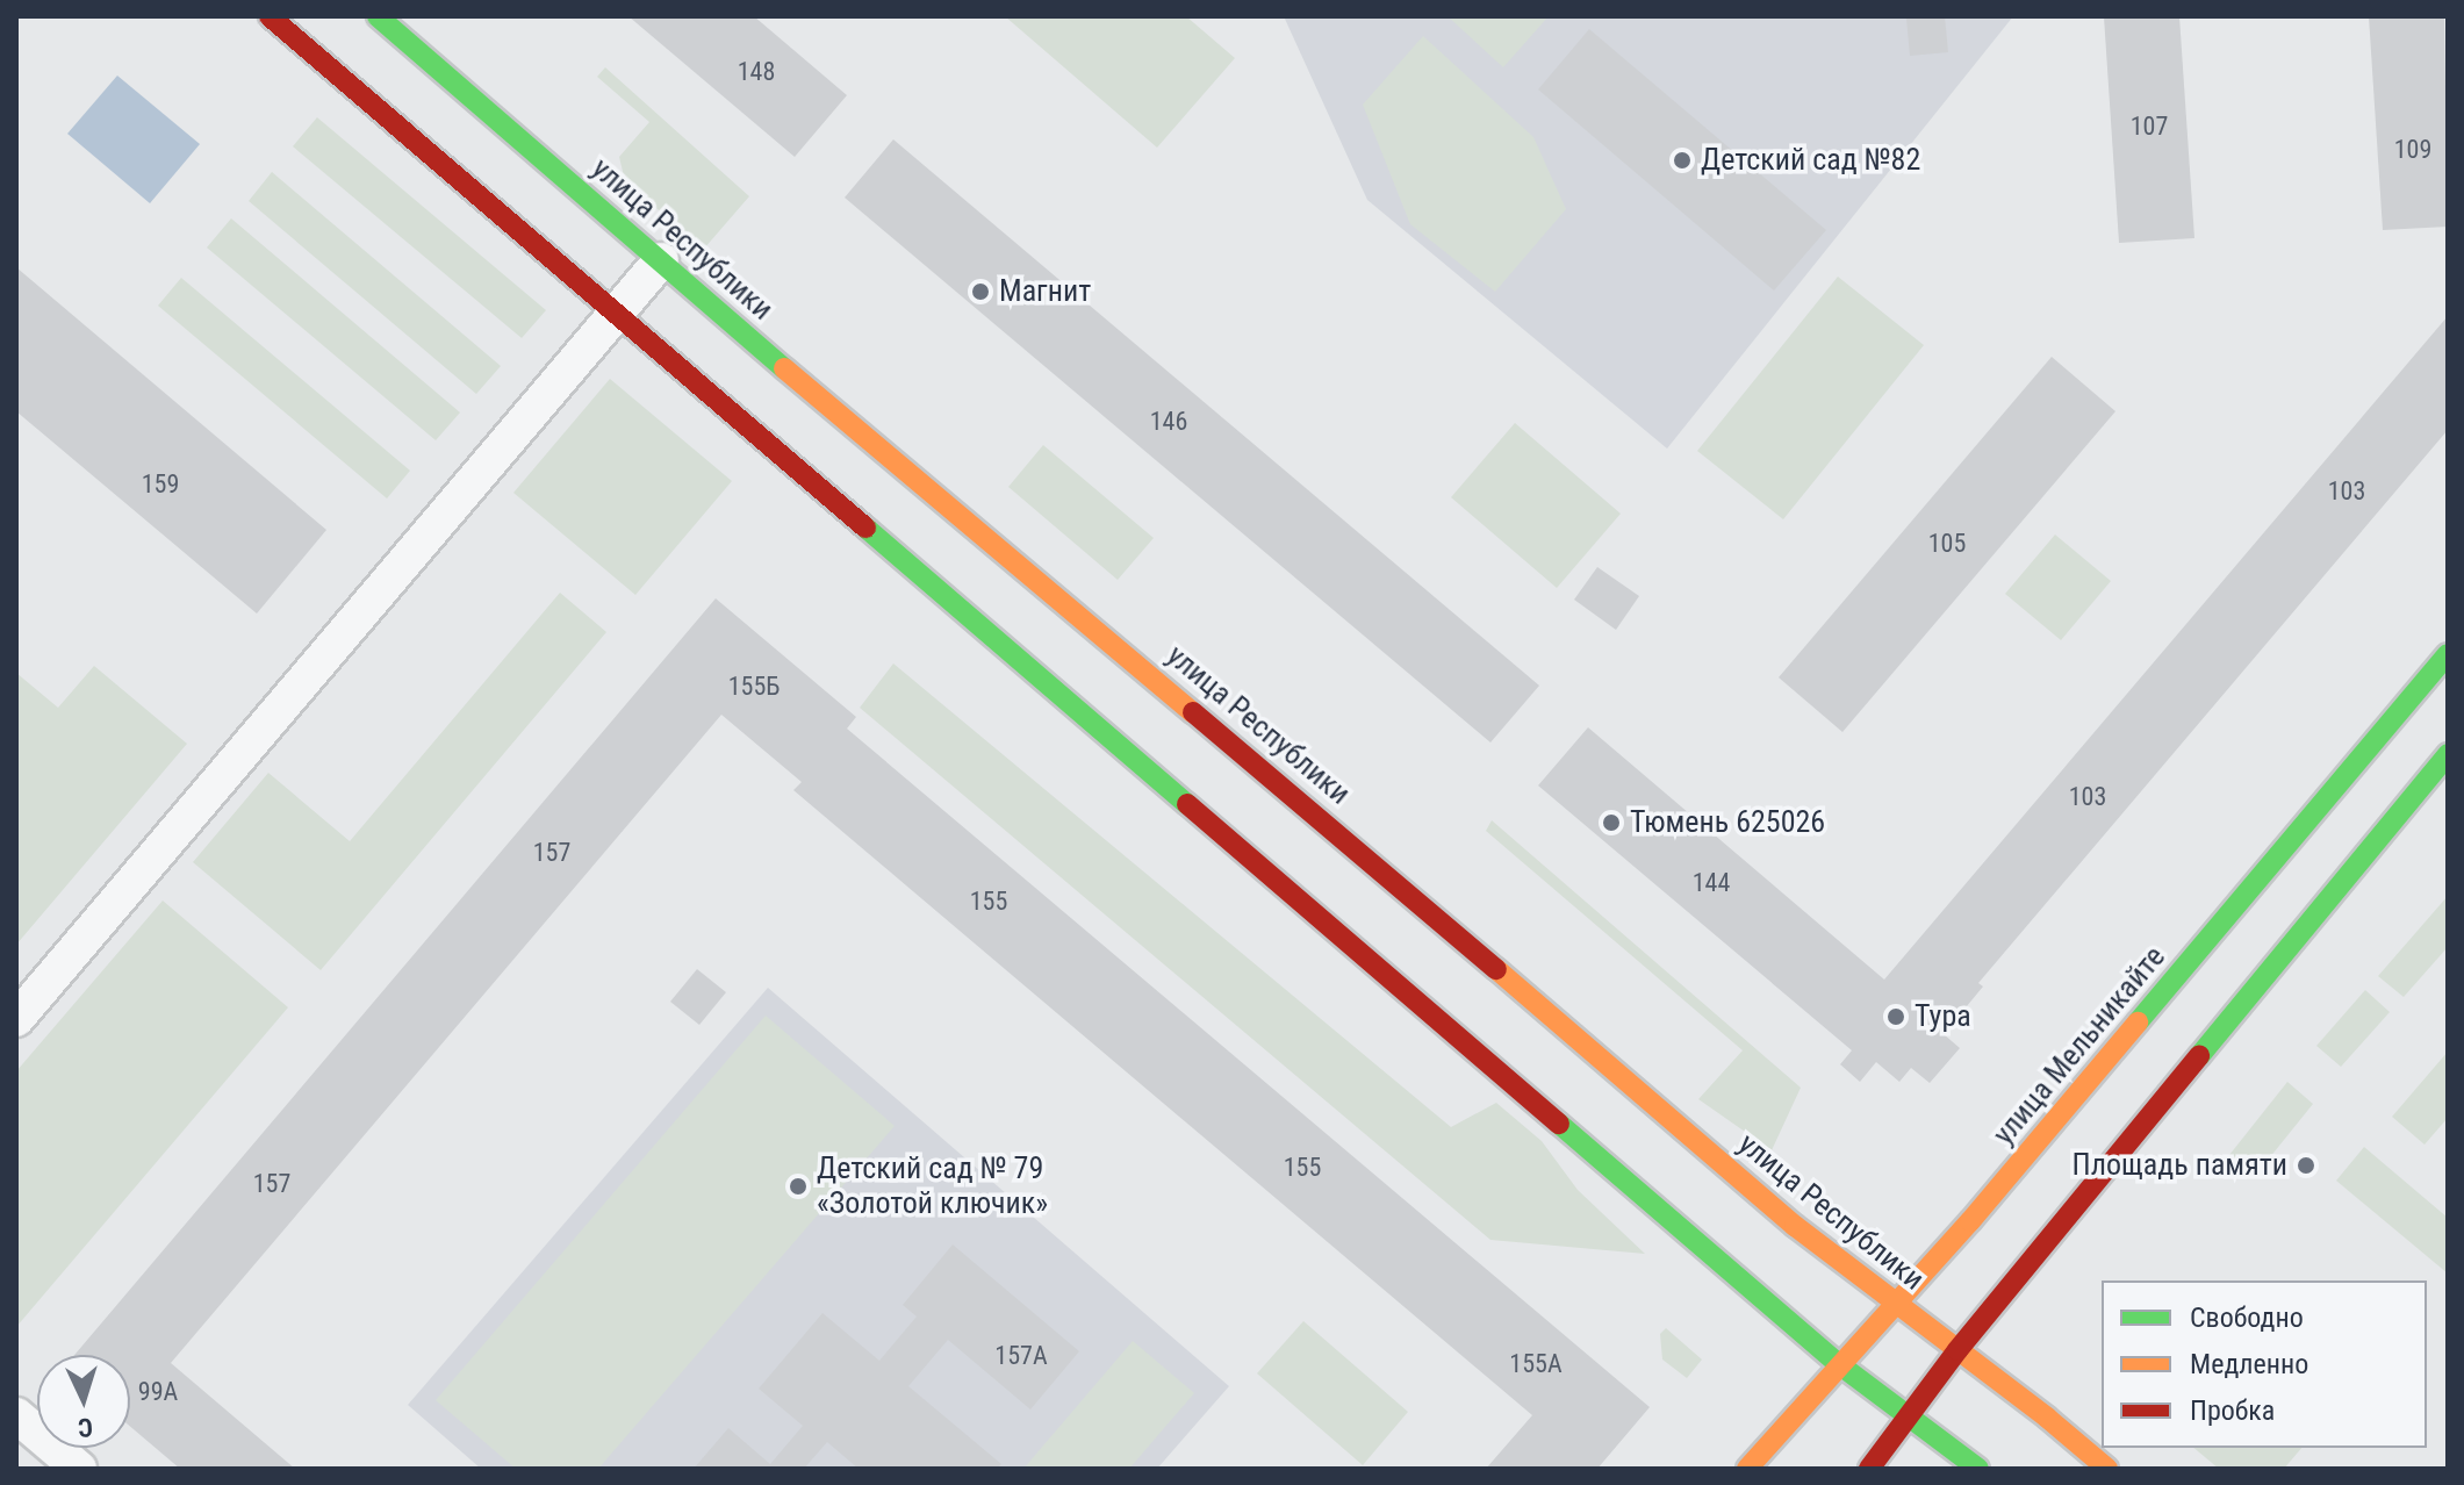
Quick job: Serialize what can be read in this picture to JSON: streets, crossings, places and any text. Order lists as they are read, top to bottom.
{
  "streets": {
    "main road": ["улица Республики", "улица Мельникайте"]
  },
  "crossings": [
    ["улица Республики", "улица Мельникайте"]
  ],
  "places": [
    "Детский сад №82",
    "Магнит",
    "Тюмень 625026",
    "Тура",
    "Площадь памяти",
    "Детский сад № 79 «Золотой ключик»"
  ],
  "house_numbers": [
    "148",
    "107",
    "109",
    "146",
    "159",
    "103",
    "105",
    "155Б",
    "103",
    "157",
    "144",
    "155",
    "155",
    "157",
    "157А",
    "155А",
    "99А"
  ],
  "legend": ["Свободно", "Медленно", "Пробка"],
  "north": "bottom"
}
